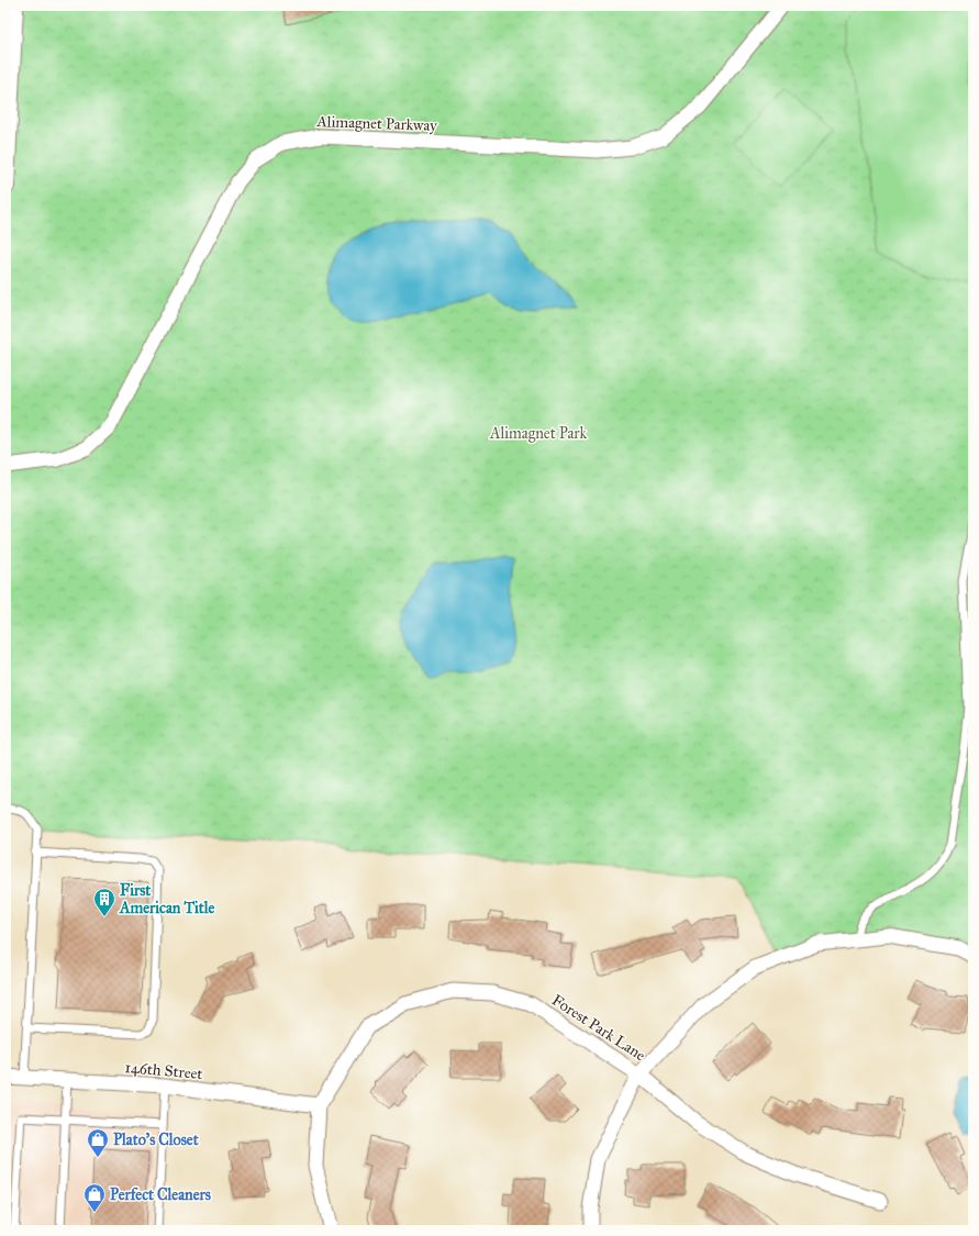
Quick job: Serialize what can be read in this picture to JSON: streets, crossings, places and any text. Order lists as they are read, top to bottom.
{
  "streets": {
    "street": ["Alimagnet Parkway", "Forest Park Lane", "146th Street"]
  },
  "crossings": [
    ["Forest Park Lane", "146th Street"]
  ],
  "parks": ["Alimagnet Park"],
  "places": {
    "building": ["First American Title"],
    "shop": ["Plato's Closet", "Perfect Cleaners"]
  }
}
